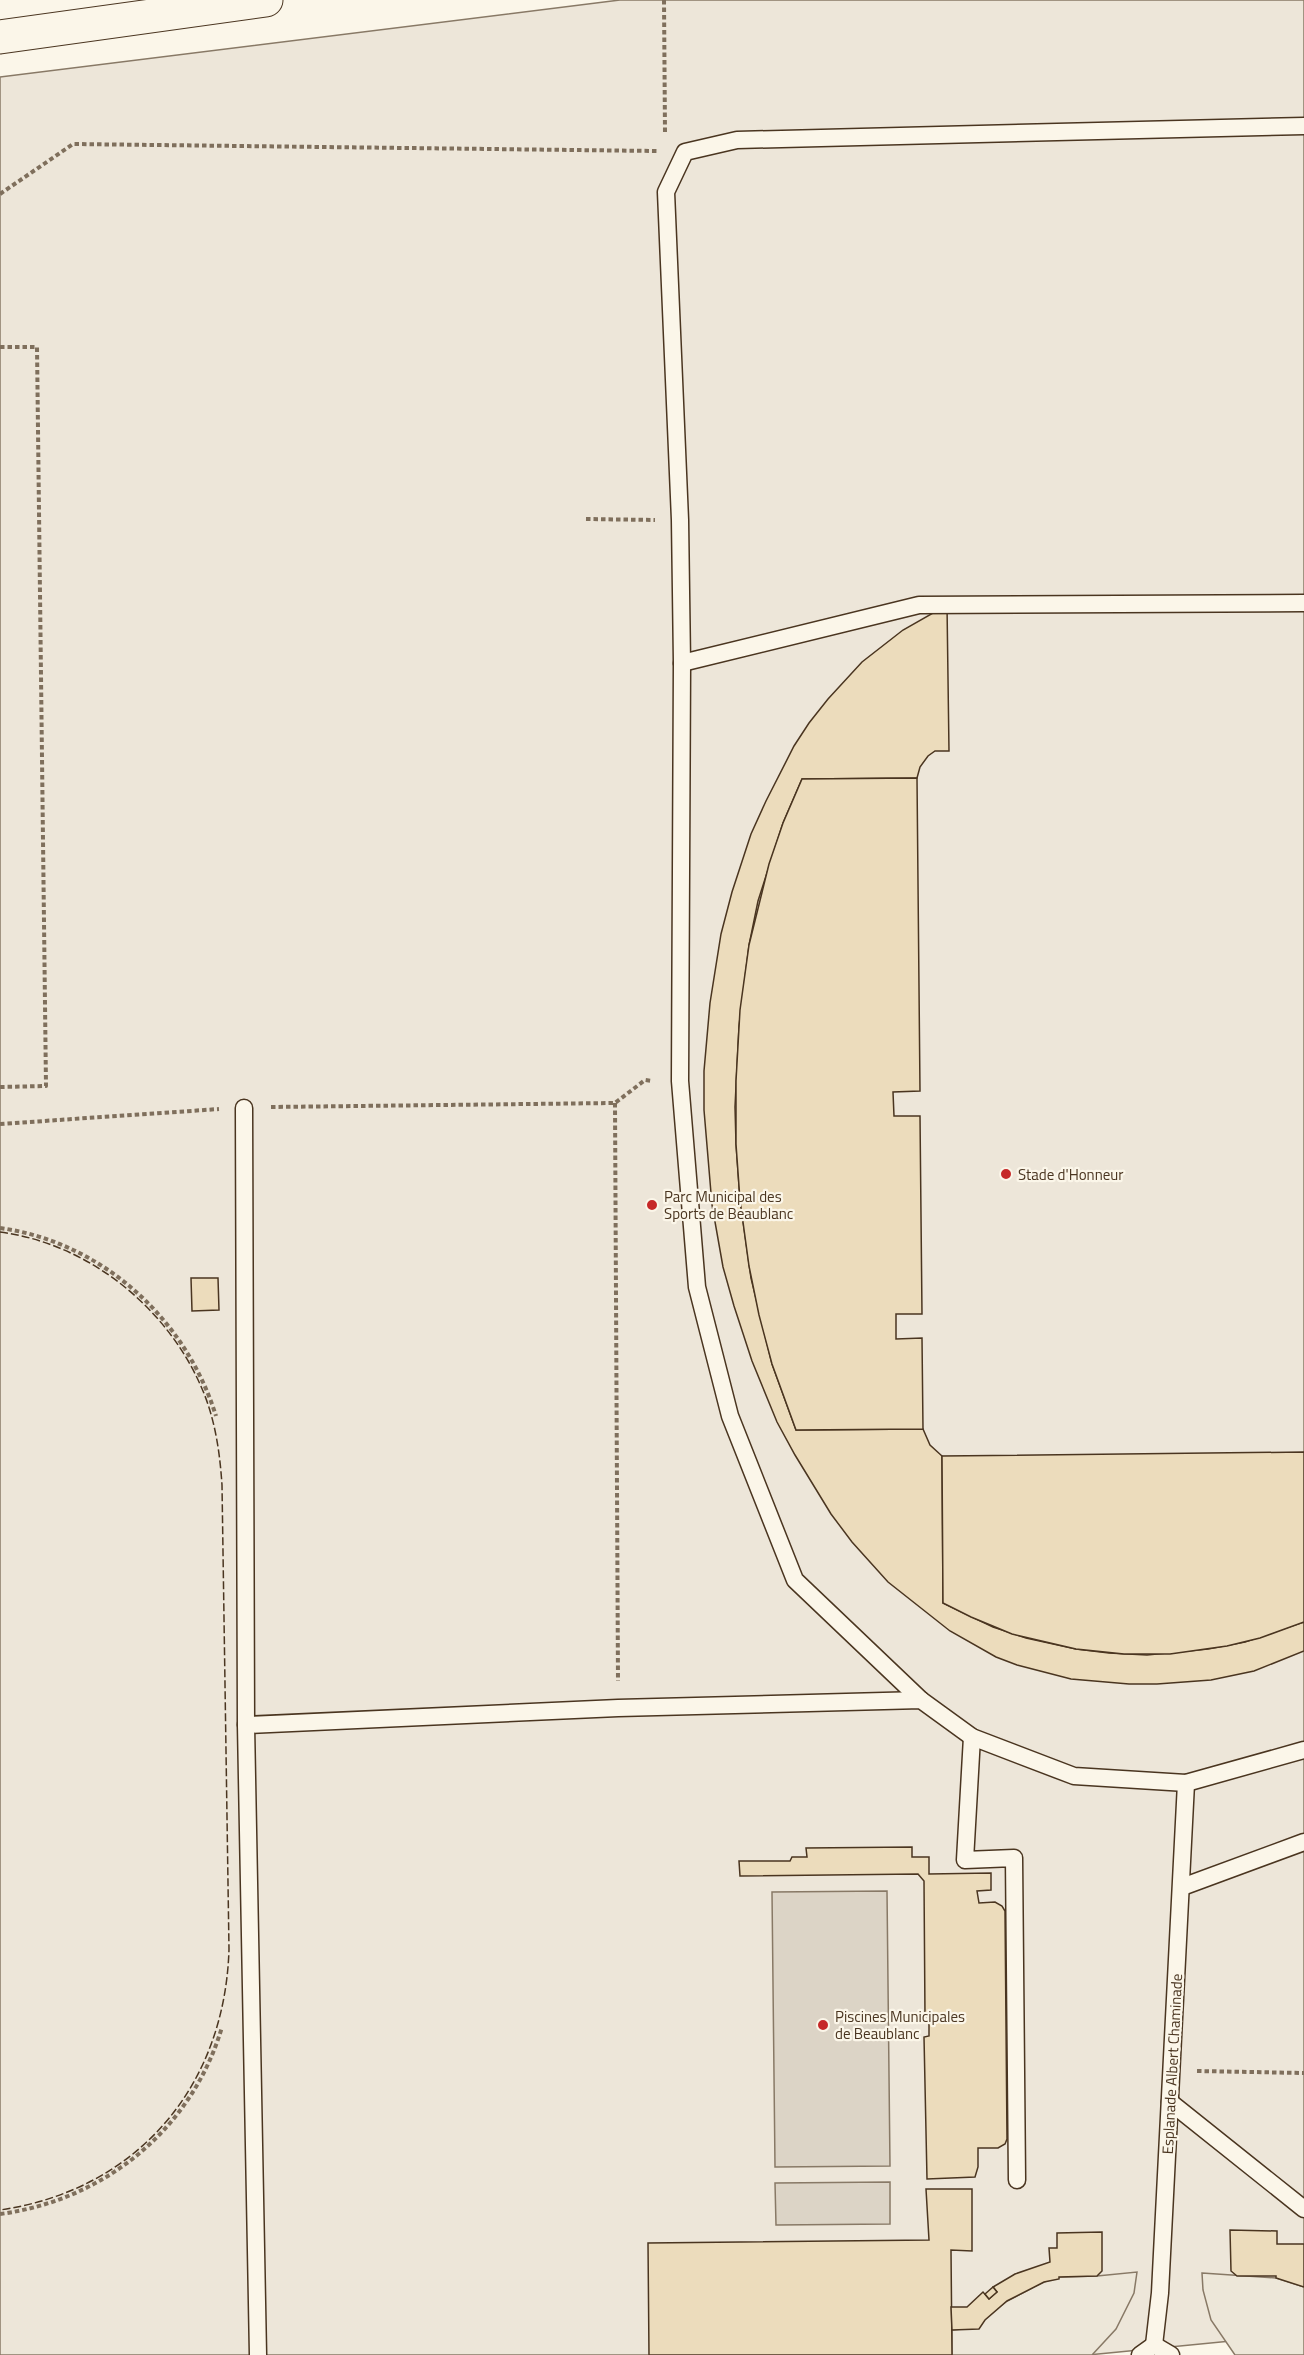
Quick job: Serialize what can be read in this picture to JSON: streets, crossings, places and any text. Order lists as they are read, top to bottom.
{
  "streets": {
    "lane": ["Esplanade Albert Chaminade"]
  },
  "places": ["Stade d'Honneur", "Parc Municipal des Sports de Beaublanc", "Piscines Municipales de Beaublanc"]
}
